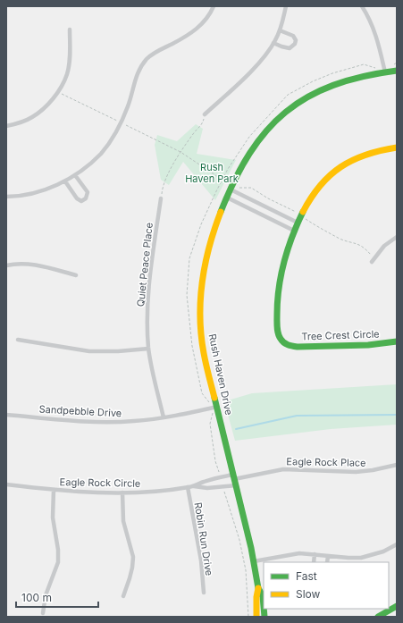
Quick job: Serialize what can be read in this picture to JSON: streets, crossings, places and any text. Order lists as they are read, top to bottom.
{
  "streets": {
    "street": [
      "Quiet Peace Place",
      "Tree Crest Circle",
      "Rush Haven Drive",
      "Sandpebble Drive",
      "Eagle Rock Place",
      "Eagle Rock Circle",
      "Robin Run Drive"
    ]
  },
  "crossings": [
    ["Quiet Peace Place", "Sandpebble Drive"],
    ["Rush Haven Drive", "Sandpebble Drive"],
    ["Rush Haven Drive", "Eagle Rock Place"],
    ["Rush Haven Drive", "Eagle Rock Circle"],
    ["Eagle Rock Place", "Eagle Rock Circle"],
    ["Eagle Rock Circle", "Robin Run Drive"]
  ],
  "parks": ["Rush Haven Park"],
  "legend": ["Fast", "Slow"],
  "scale_bar": "100 m"
}
